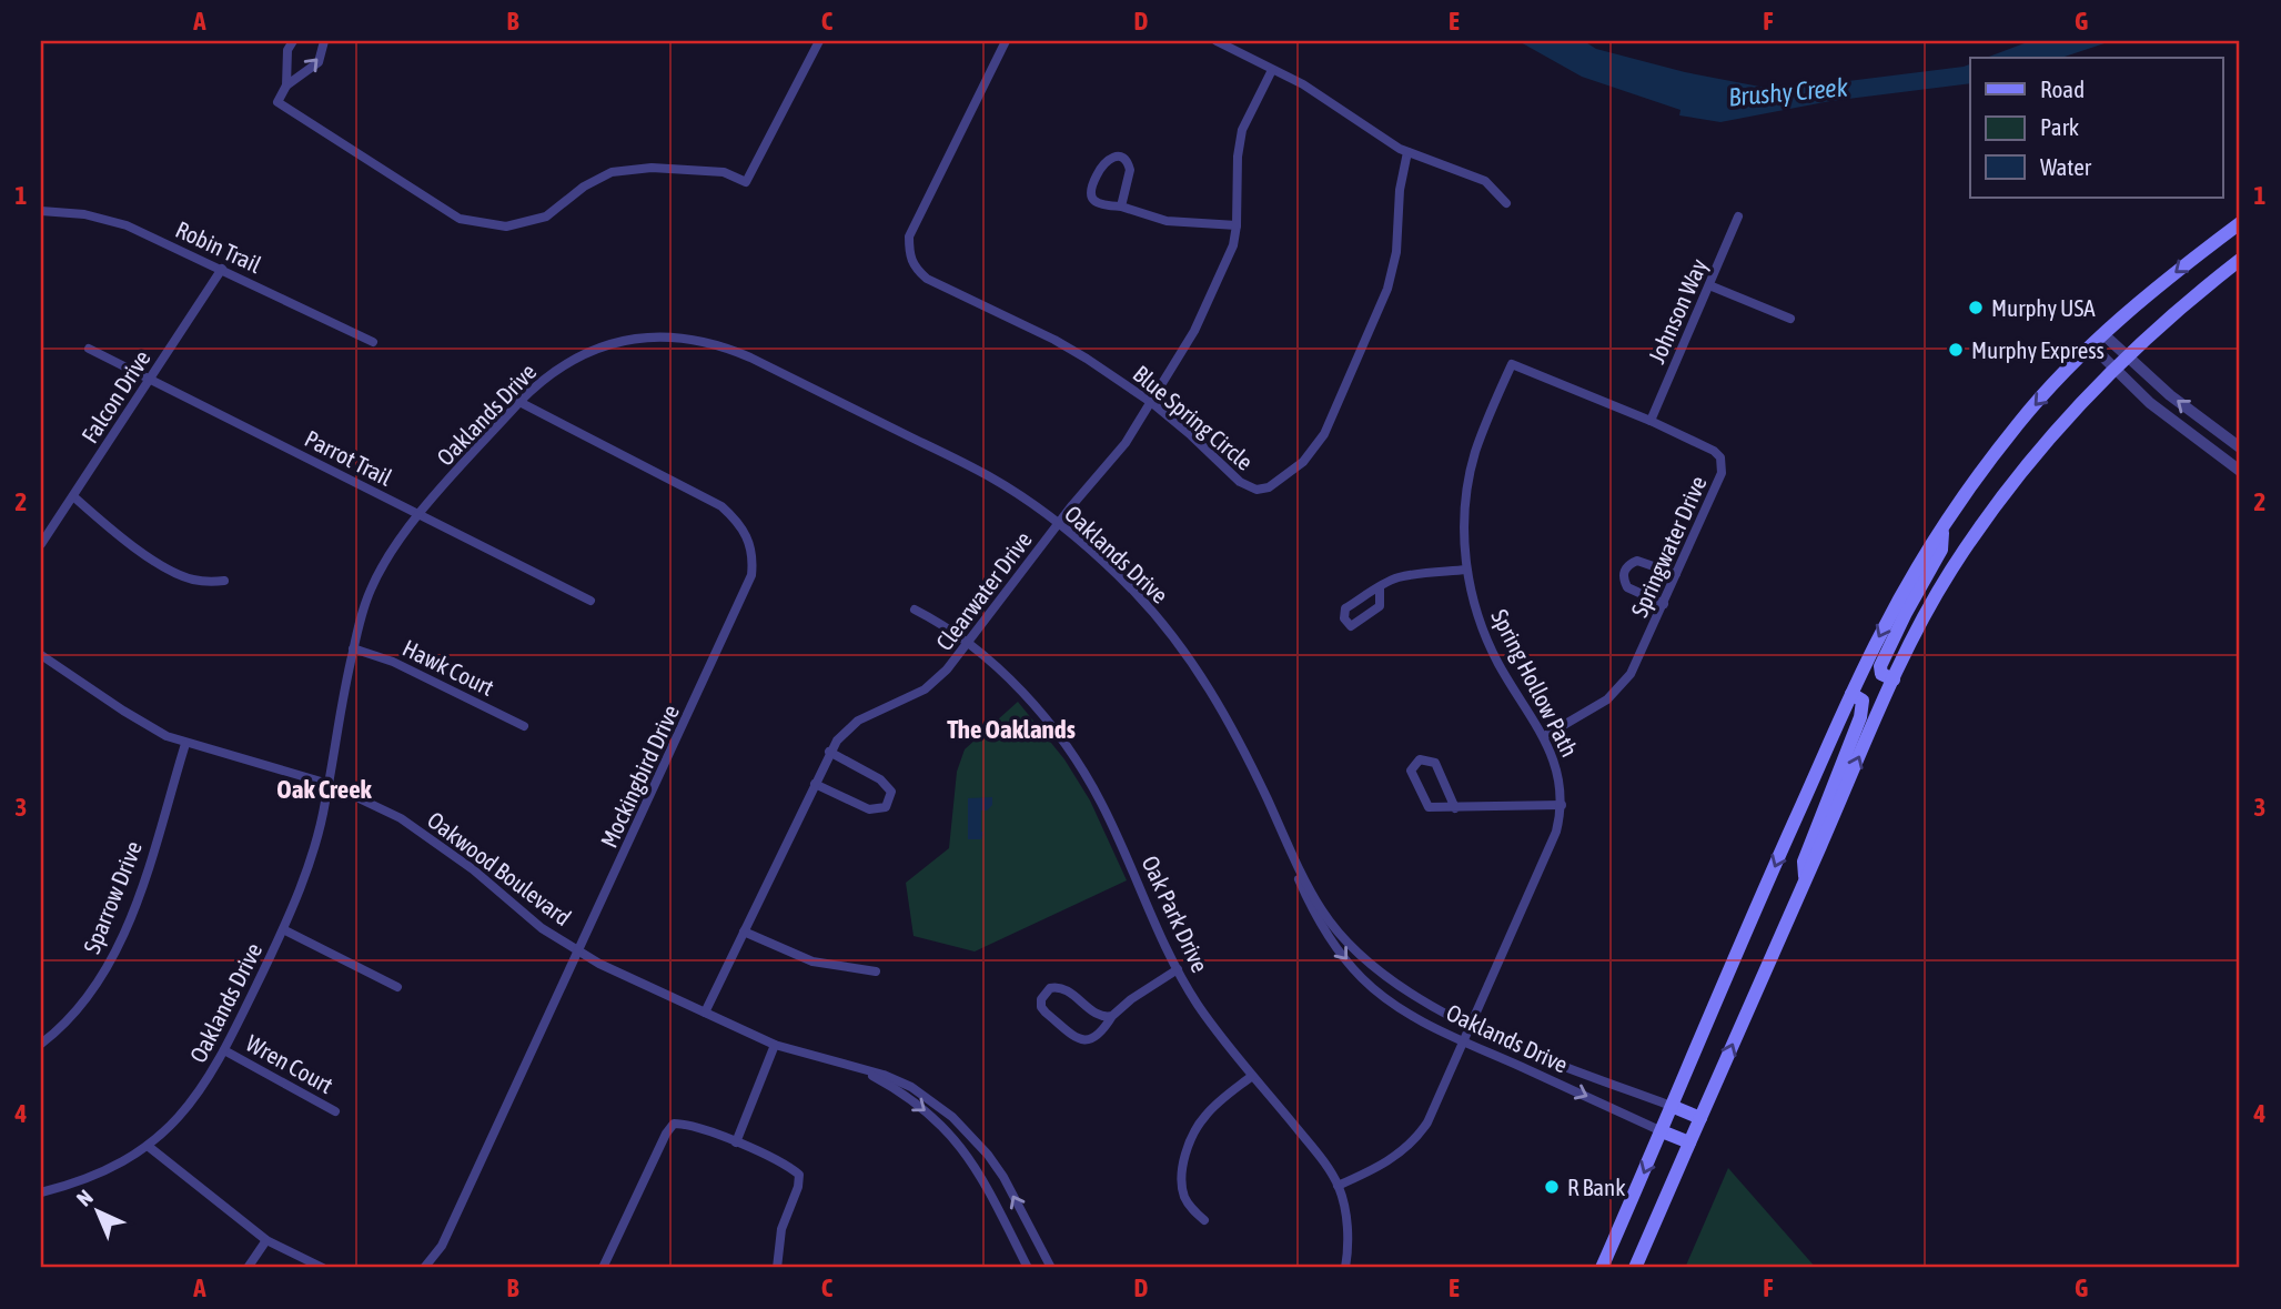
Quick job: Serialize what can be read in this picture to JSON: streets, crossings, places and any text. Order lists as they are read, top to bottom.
{
  "streets": {
    "street": [
      "Robin Trail",
      "Johnson Way",
      "Falcon Drive",
      "Oaklands Drive",
      "Blue Spring Circle",
      "Parrot Trail",
      "Springwater Drive",
      "Clearwater Drive",
      "Hawk Court",
      "Spring Hollow Path",
      "Mockingbird Drive",
      "Oakwood Boulevard",
      "Sparrow Drive",
      "Oak Park Drive",
      "Wren Court"
    ]
  },
  "crossings": [
    ["Robin Trail", "Falcon Drive"],
    ["Johnson Way", "Springwater Drive"],
    ["Falcon Drive", "Parrot Trail"],
    ["Oaklands Drive", "Parrot Trail"],
    ["Oaklands Drive", "Clearwater Drive"],
    ["Oaklands Drive", "Hawk Court"],
    ["Oaklands Drive", "Spring Hollow Path"],
    ["Oaklands Drive", "Mockingbird Drive"],
    ["Oaklands Drive", "Oakwood Boulevard"],
    ["Oaklands Drive", "Wren Court"],
    ["Blue Spring Circle", "Clearwater Drive"],
    ["Springwater Drive", "Spring Hollow Path"],
    ["Clearwater Drive", "Oakwood Boulevard"],
    ["Clearwater Drive", "Oak Park Drive"],
    ["Spring Hollow Path", "Oak Park Drive"],
    ["Mockingbird Drive", "Oakwood Boulevard"],
    ["Oakwood Boulevard", "Sparrow Drive"]
  ],
  "districts": ["The Oaklands", "Oak Creek"],
  "water": ["Brushy Creek"],
  "places": ["Murphy USA", "Murphy Express", "R Bank"],
  "legend": ["Road", "Park", "Water"],
  "north": "top left",
  "grid": {
    "columns": [
      "A",
      "B",
      "C",
      "D",
      "E",
      "F",
      "G"
    ],
    "rows": [
      "1",
      "2",
      "3",
      "4"
    ]
  }
}
